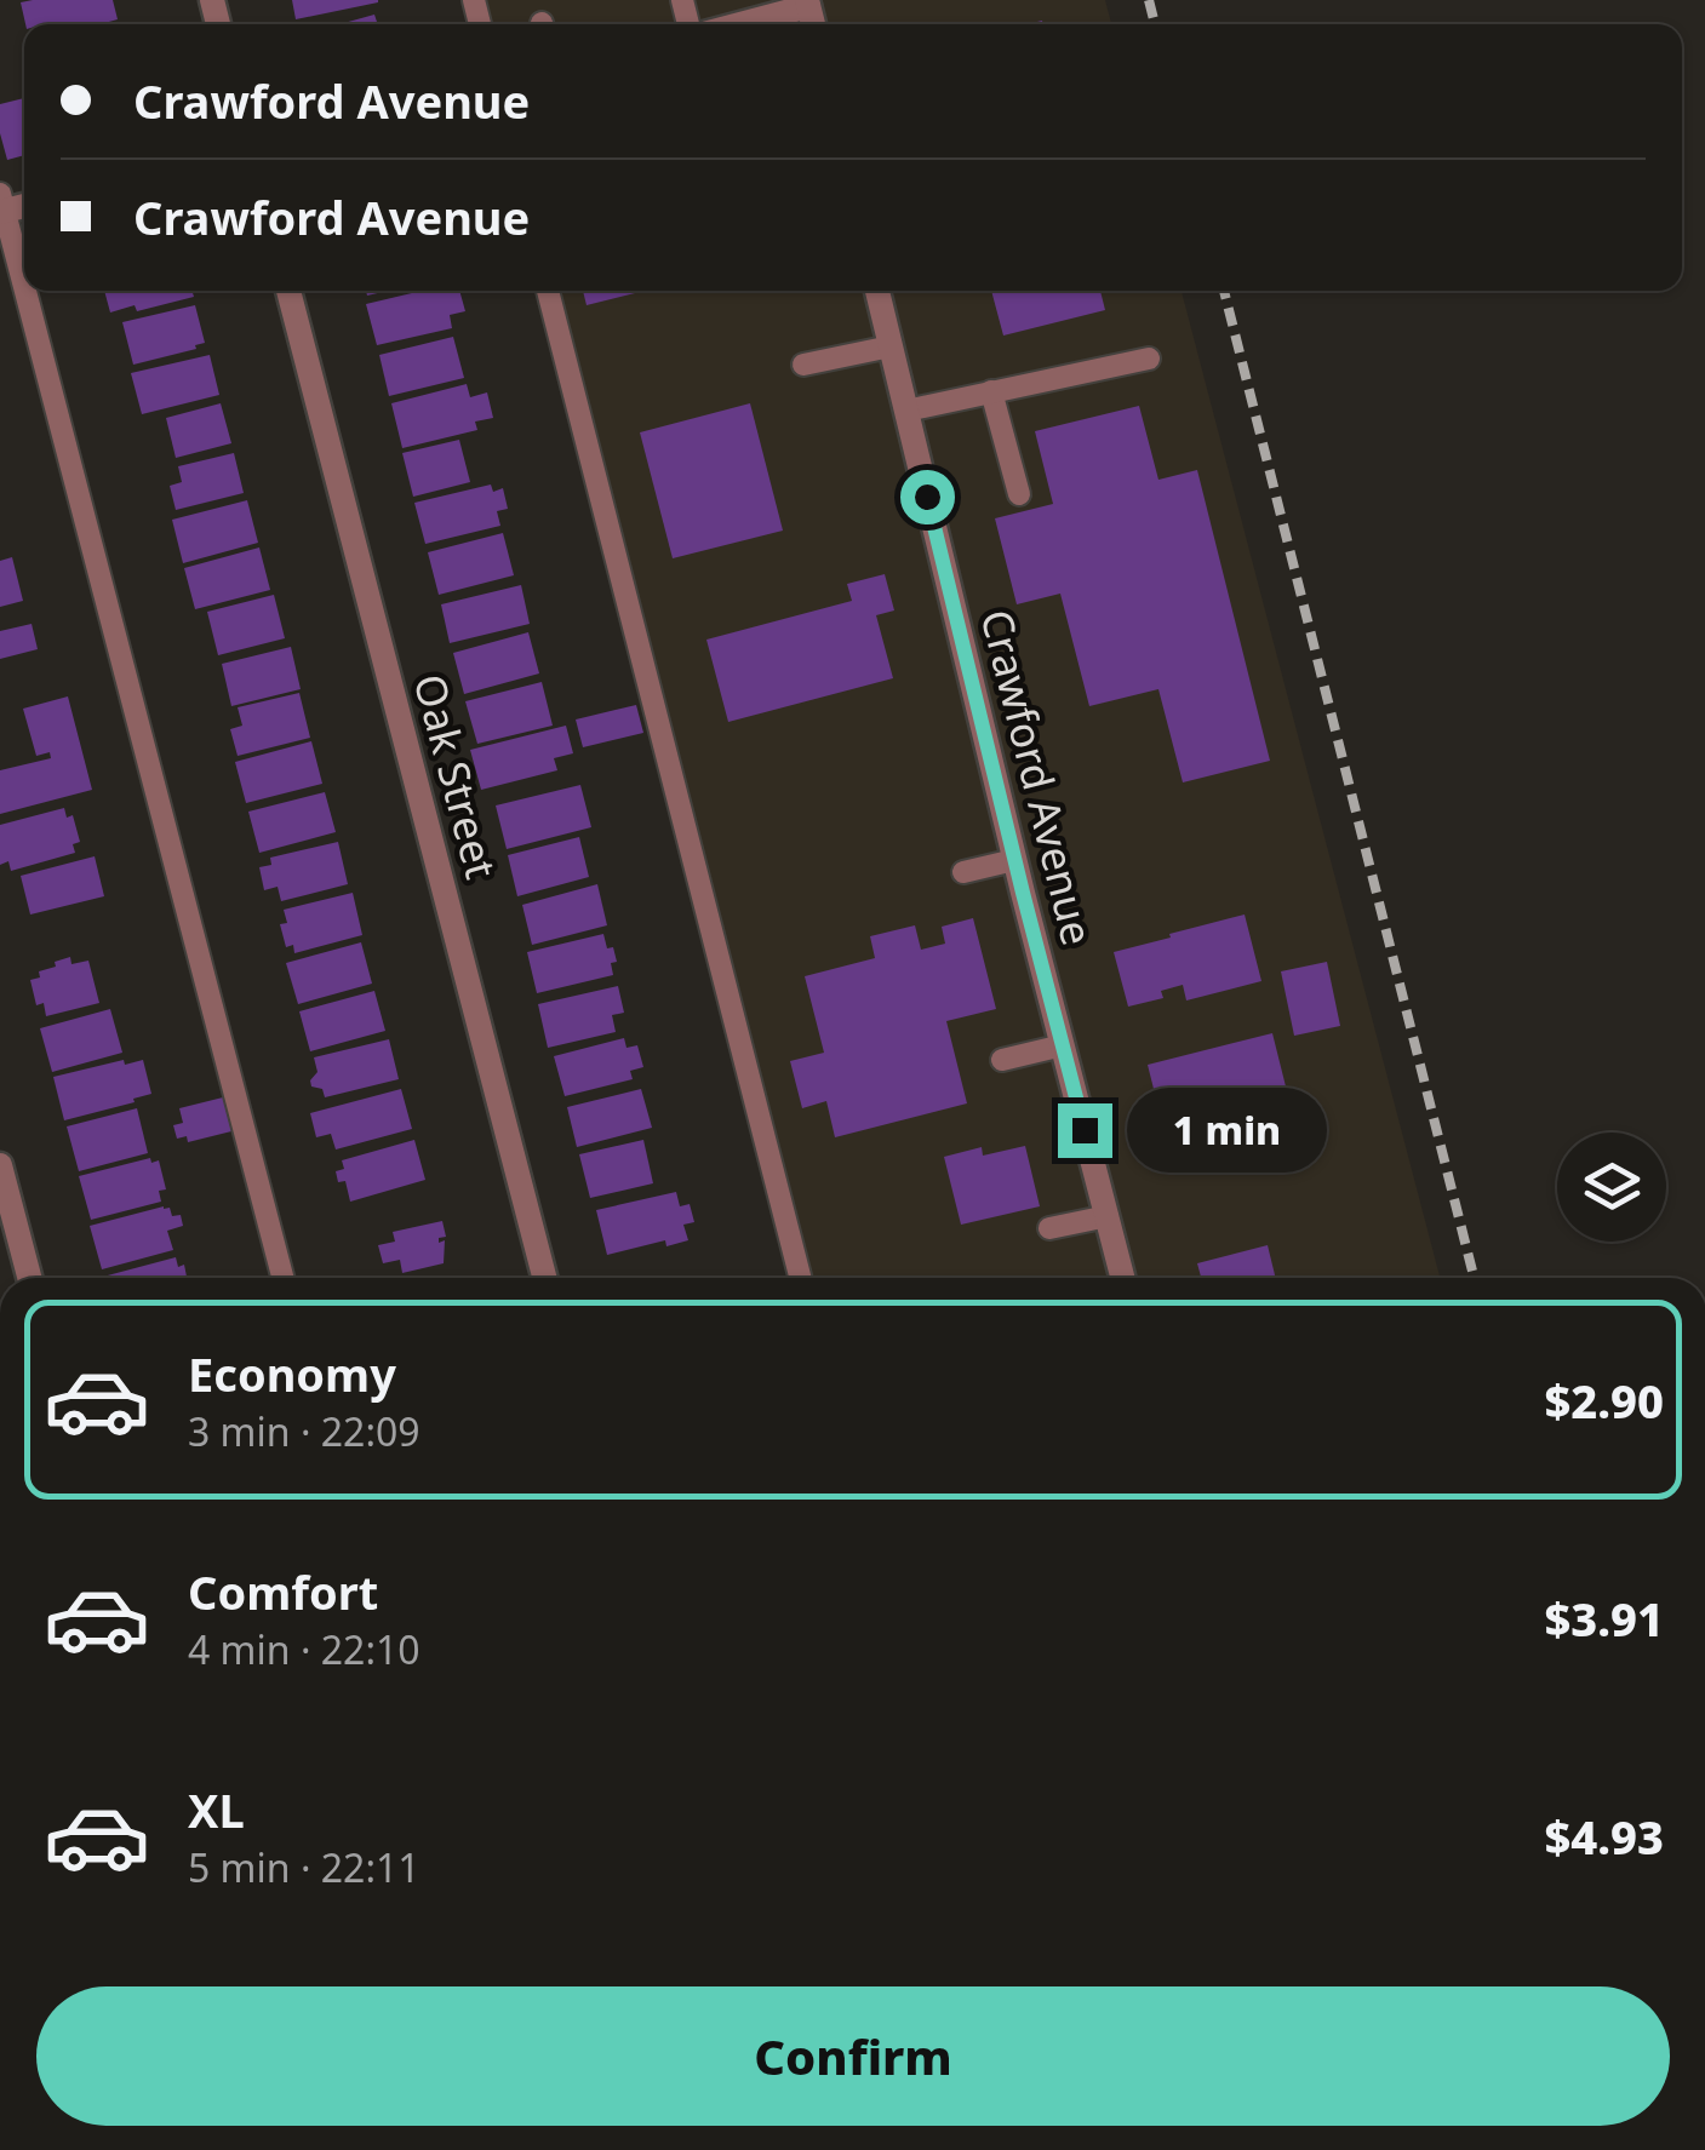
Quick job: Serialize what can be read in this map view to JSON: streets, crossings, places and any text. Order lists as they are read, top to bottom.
{
  "streets": {
    "street": ["Oak Street", "Crawford Avenue"]
  },
  "page": {
    "banner": ["Crawford Avenue", "Crawford Avenue"],
    "bubble": "1 min",
    "list": [
      {
        "name": "Economy",
        "note": "3 min · 22:09",
        "value": "$2.90"
      },
      {
        "name": "Comfort",
        "note": "4 min · 22:10",
        "value": "$3.91"
      },
      {
        "name": "XL",
        "note": "5 min · 22:11",
        "value": "$4.93"
      }
    ],
    "buttons": "Confirm"
  }
}
